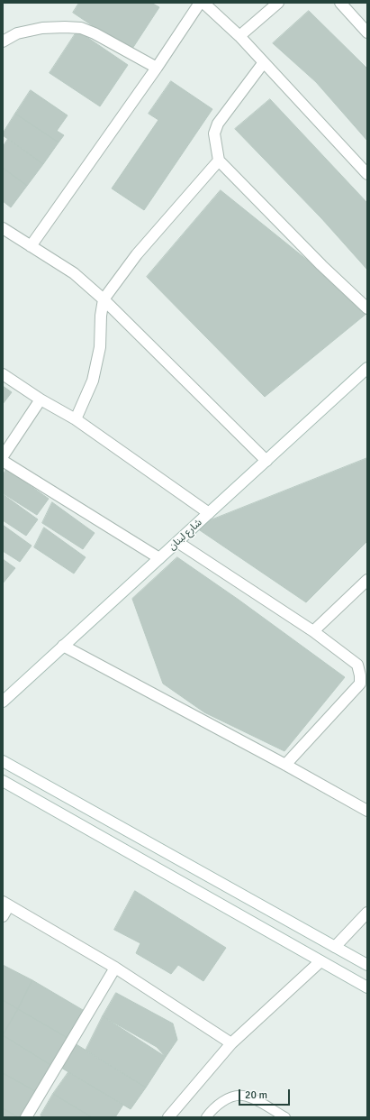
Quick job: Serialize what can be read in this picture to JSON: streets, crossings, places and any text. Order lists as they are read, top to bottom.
{
  "streets": {
    "street": ["شارع لبنان"]
  },
  "scale_bar": "20 m"
}
